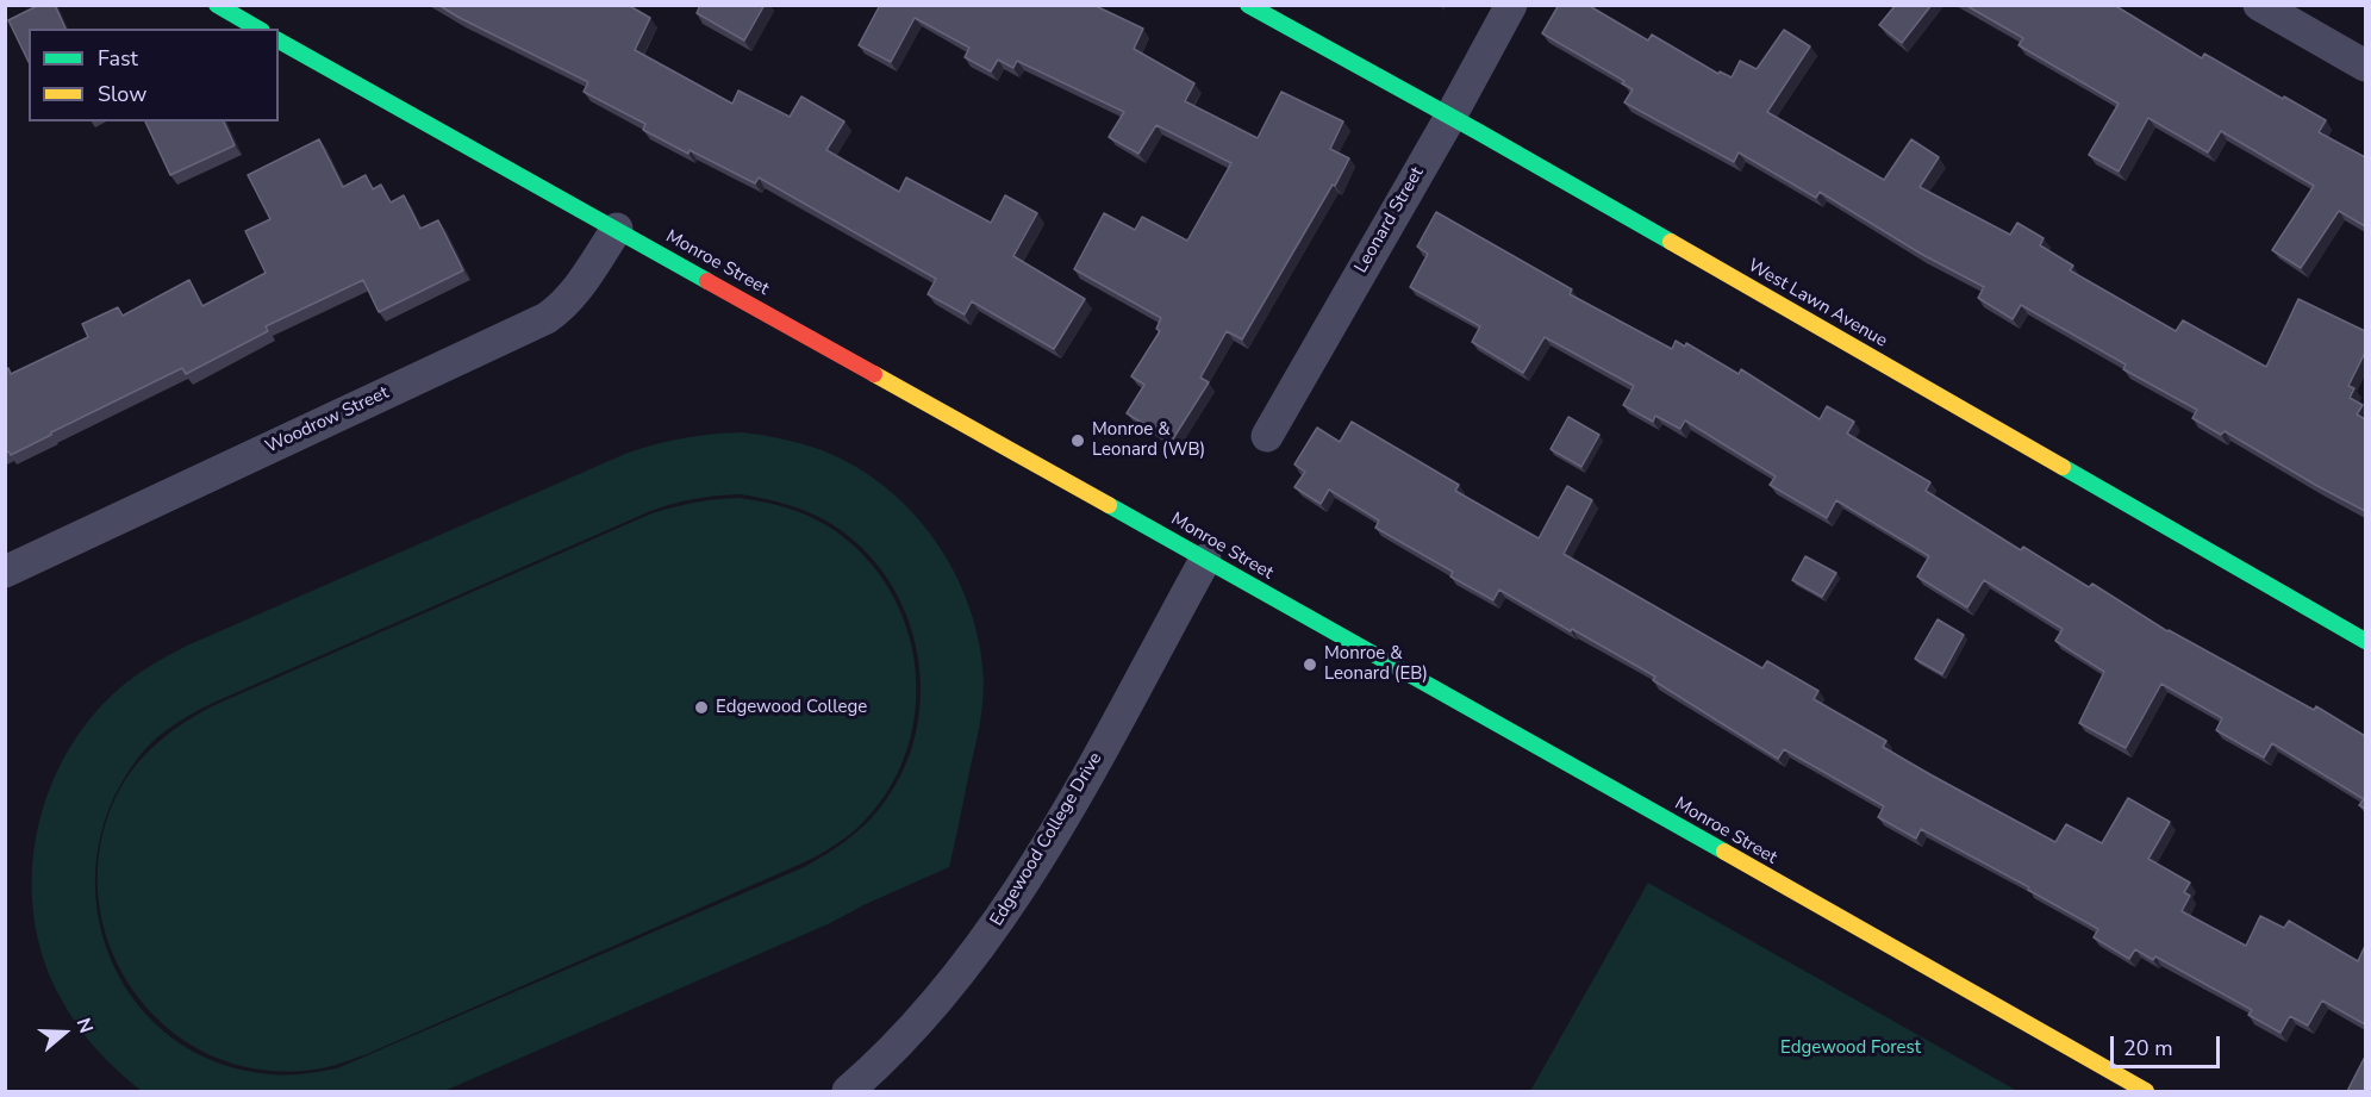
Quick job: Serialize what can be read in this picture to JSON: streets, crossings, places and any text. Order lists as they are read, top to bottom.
{
  "streets": {
    "main road": ["Monroe Street", "West Lawn Avenue"],
    "street": ["Leonard Street", "Woodrow Street", "Edgewood College Drive"]
  },
  "crossings": [
    ["Leonard Street", "West Lawn Avenue"],
    ["Monroe Street", "Woodrow Street"],
    ["Monroe Street", "Edgewood College Drive"]
  ],
  "parks": ["Edgewood Forest"],
  "places": ["Monroe & Leonard (WB)", "Monroe & Leonard (EB)", "Edgewood College"],
  "legend": ["Fast", "Slow"],
  "scale_bar": "20 m",
  "north": "right"
}
